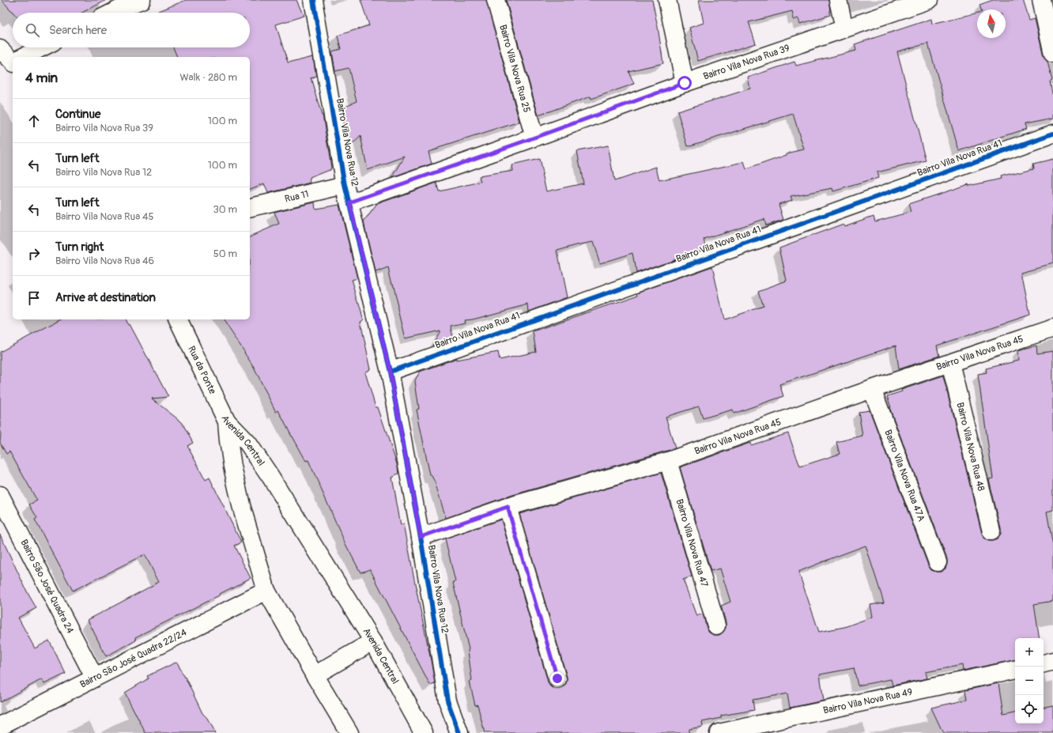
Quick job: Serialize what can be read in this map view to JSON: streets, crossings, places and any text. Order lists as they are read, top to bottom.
{
  "streets": {
    "street": [
      "Bairro Vila Nova Rua 39",
      "Bairro Vila Nova Rua 25",
      "Bairro Vila Nova Rua 12",
      "Bairro Vila Nova Rua 41",
      "Rua 11",
      "Bairro Vila Nova Rua 45",
      "Rua da Ponte",
      "Bairro Vila Nova Rua 48",
      "Avenida Central",
      "Bairro Vila Nova Rua 47A",
      "Bairro Vila Nova Rua 47",
      "Bairro São José Quadra 24",
      "Bairro São José Quadra 22/24",
      "Bairro Vila Nova Rua 49"
    ]
  },
  "crossings": [
    ["Bairro Vila Nova Rua 39", "Bairro Vila Nova Rua 25"],
    ["Bairro Vila Nova Rua 39", "Bairro Vila Nova Rua 12"],
    ["Bairro Vila Nova Rua 12", "Bairro Vila Nova Rua 41"],
    ["Bairro Vila Nova Rua 12", "Rua 11"],
    ["Bairro Vila Nova Rua 12", "Bairro Vila Nova Rua 45"],
    ["Bairro Vila Nova Rua 45", "Bairro Vila Nova Rua 48"],
    ["Bairro Vila Nova Rua 45", "Bairro Vila Nova Rua 47A"],
    ["Bairro Vila Nova Rua 45", "Bairro Vila Nova Rua 47"],
    ["Rua da Ponte", "Avenida Central"],
    ["Avenida Central", "Bairro São José Quadra 22/24"],
    ["Bairro São José Quadra 24", "Bairro São José Quadra 22/24"]
  ],
  "north": "top",
  "page": {
    "search": "Search here",
    "heading": ["4 min", "Walk · 280 m"],
    "list": [
      ["Continue", "Bairro Vila Nova Rua 39", "100 m"],
      ["Turn left", "Bairro Vila Nova Rua 12", "100 m"],
      ["Turn left", "Bairro Vila Nova Rua 45", "30 m"],
      ["Turn right", "Bairro Vila Nova Rua 46", "50 m"],
      "Arrive at destination"
    ],
    "map_buttons": ["+", "−"]
  }
}
